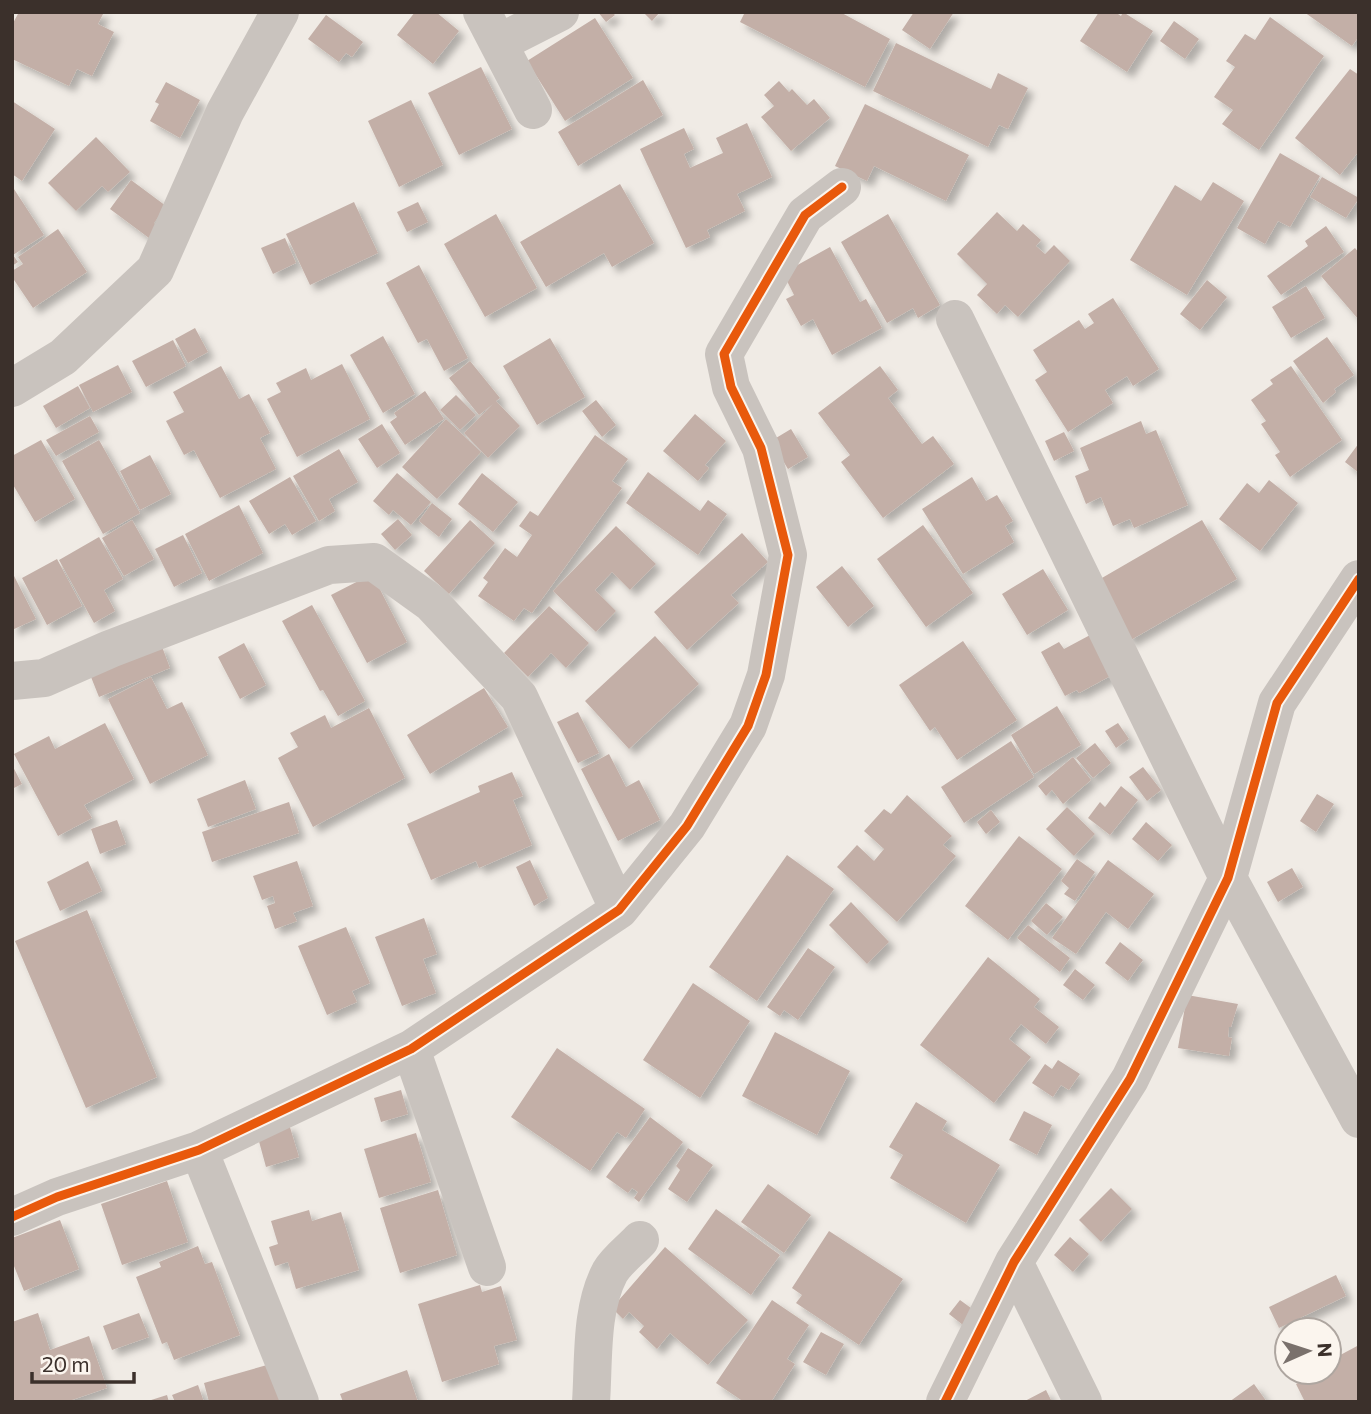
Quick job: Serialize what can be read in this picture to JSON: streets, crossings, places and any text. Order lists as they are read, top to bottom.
{
  "scale_bar": "20 m",
  "north": "right"
}
